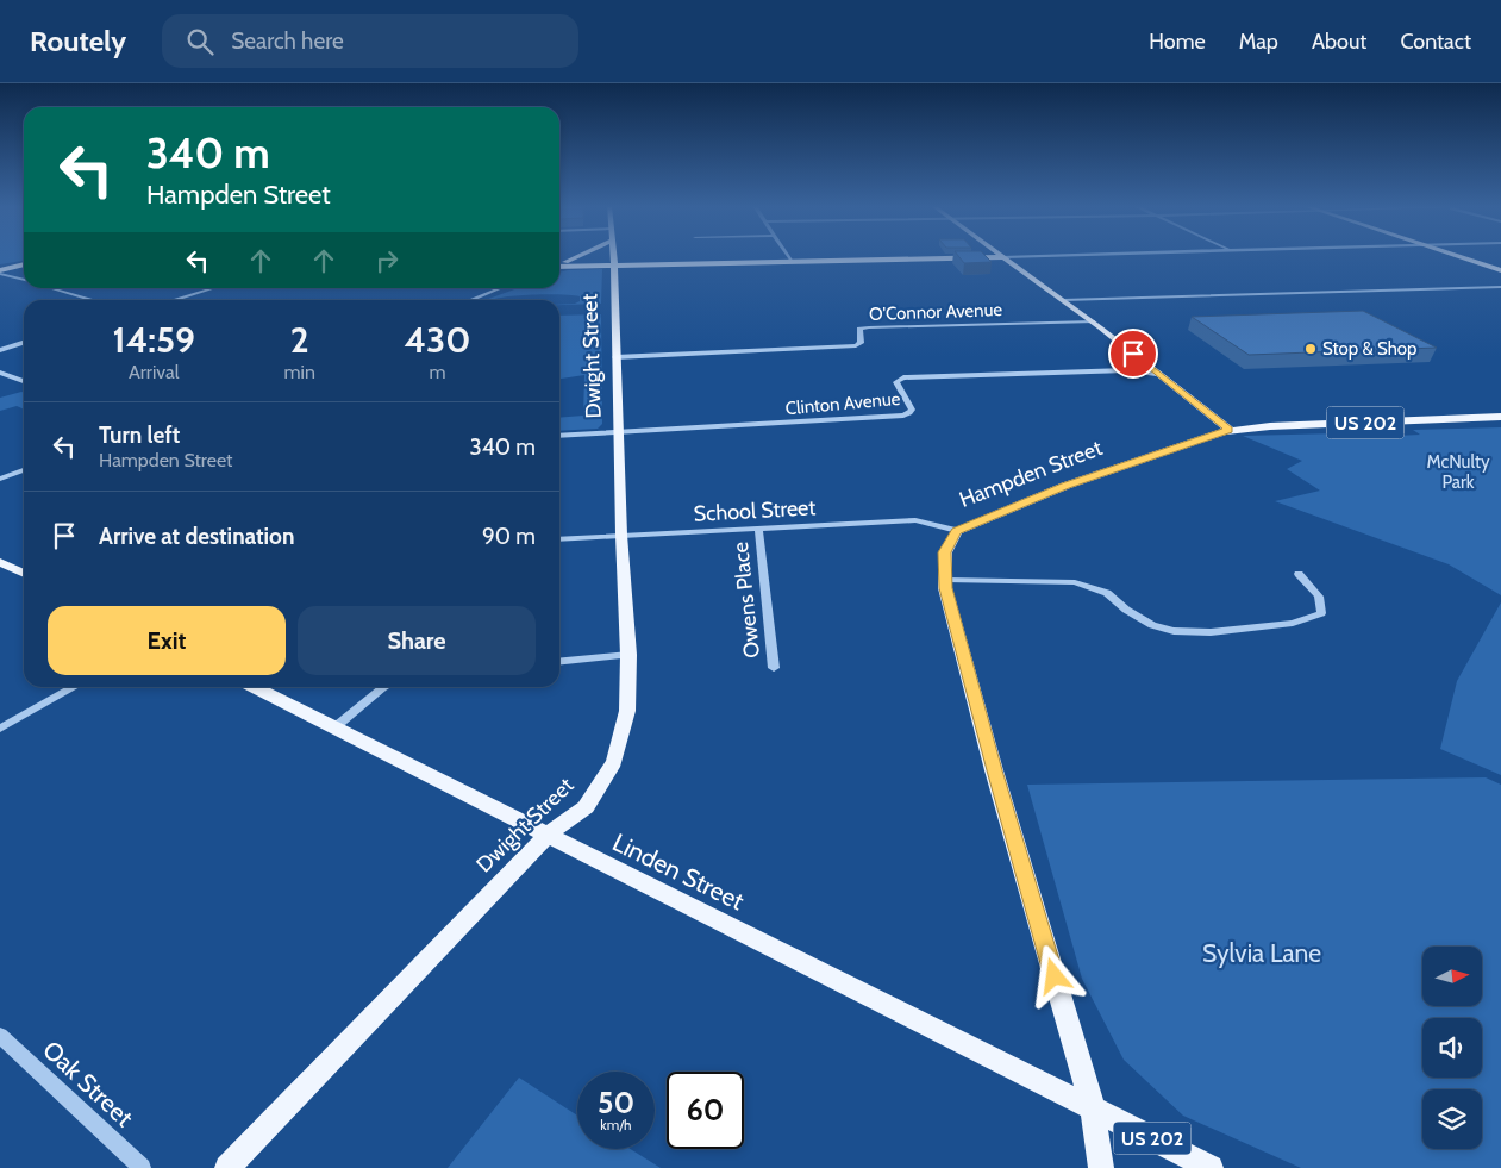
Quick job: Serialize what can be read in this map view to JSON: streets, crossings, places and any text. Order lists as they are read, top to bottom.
{
  "streets": {
    "main road": [
      "Dwight Street",
      "US 202",
      "Hampden Street",
      "Linden Street"
    ],
    "street": [
      "O'Connor Avenue",
      "Clinton Avenue",
      "School Street",
      "Owens Place",
      "Oak Street"
    ]
  },
  "crossings": [
    ["O'Connor Avenue", "Dwight Street"],
    ["Dwight Street", "Clinton Avenue"],
    ["Dwight Street", "School Street"],
    ["Dwight Street", "Linden Street"],
    ["US 202", "Hampden Street"],
    ["US 202", "Linden Street"],
    ["Hampden Street", "School Street"],
    ["Hampden Street", "Linden Street"],
    ["School Street", "Owens Place"]
  ],
  "parks": ["McNulty Park", "Sylvia Lane"],
  "places": ["Stop & Shop"],
  "north": "right",
  "page": {
    "header": "Routely",
    "search": "Search here",
    "nav": [
      "Home",
      "Map",
      "About",
      "Contact"
    ],
    "turn": ["340 m", "Hampden Street"],
    "eta": [
      "14:59",
      "Arrival",
      "2",
      "min",
      "430",
      "m"
    ],
    "list": [
      {
        "name": "Turn left",
        "note": "Hampden Street",
        "value": "340 m"
      },
      {
        "name": "Arrive at destination",
        "value": "90 m"
      }
    ],
    "buttons": ["Exit", "Share"],
    "speed": "50 km/h",
    "limit": "60"
  }
}
